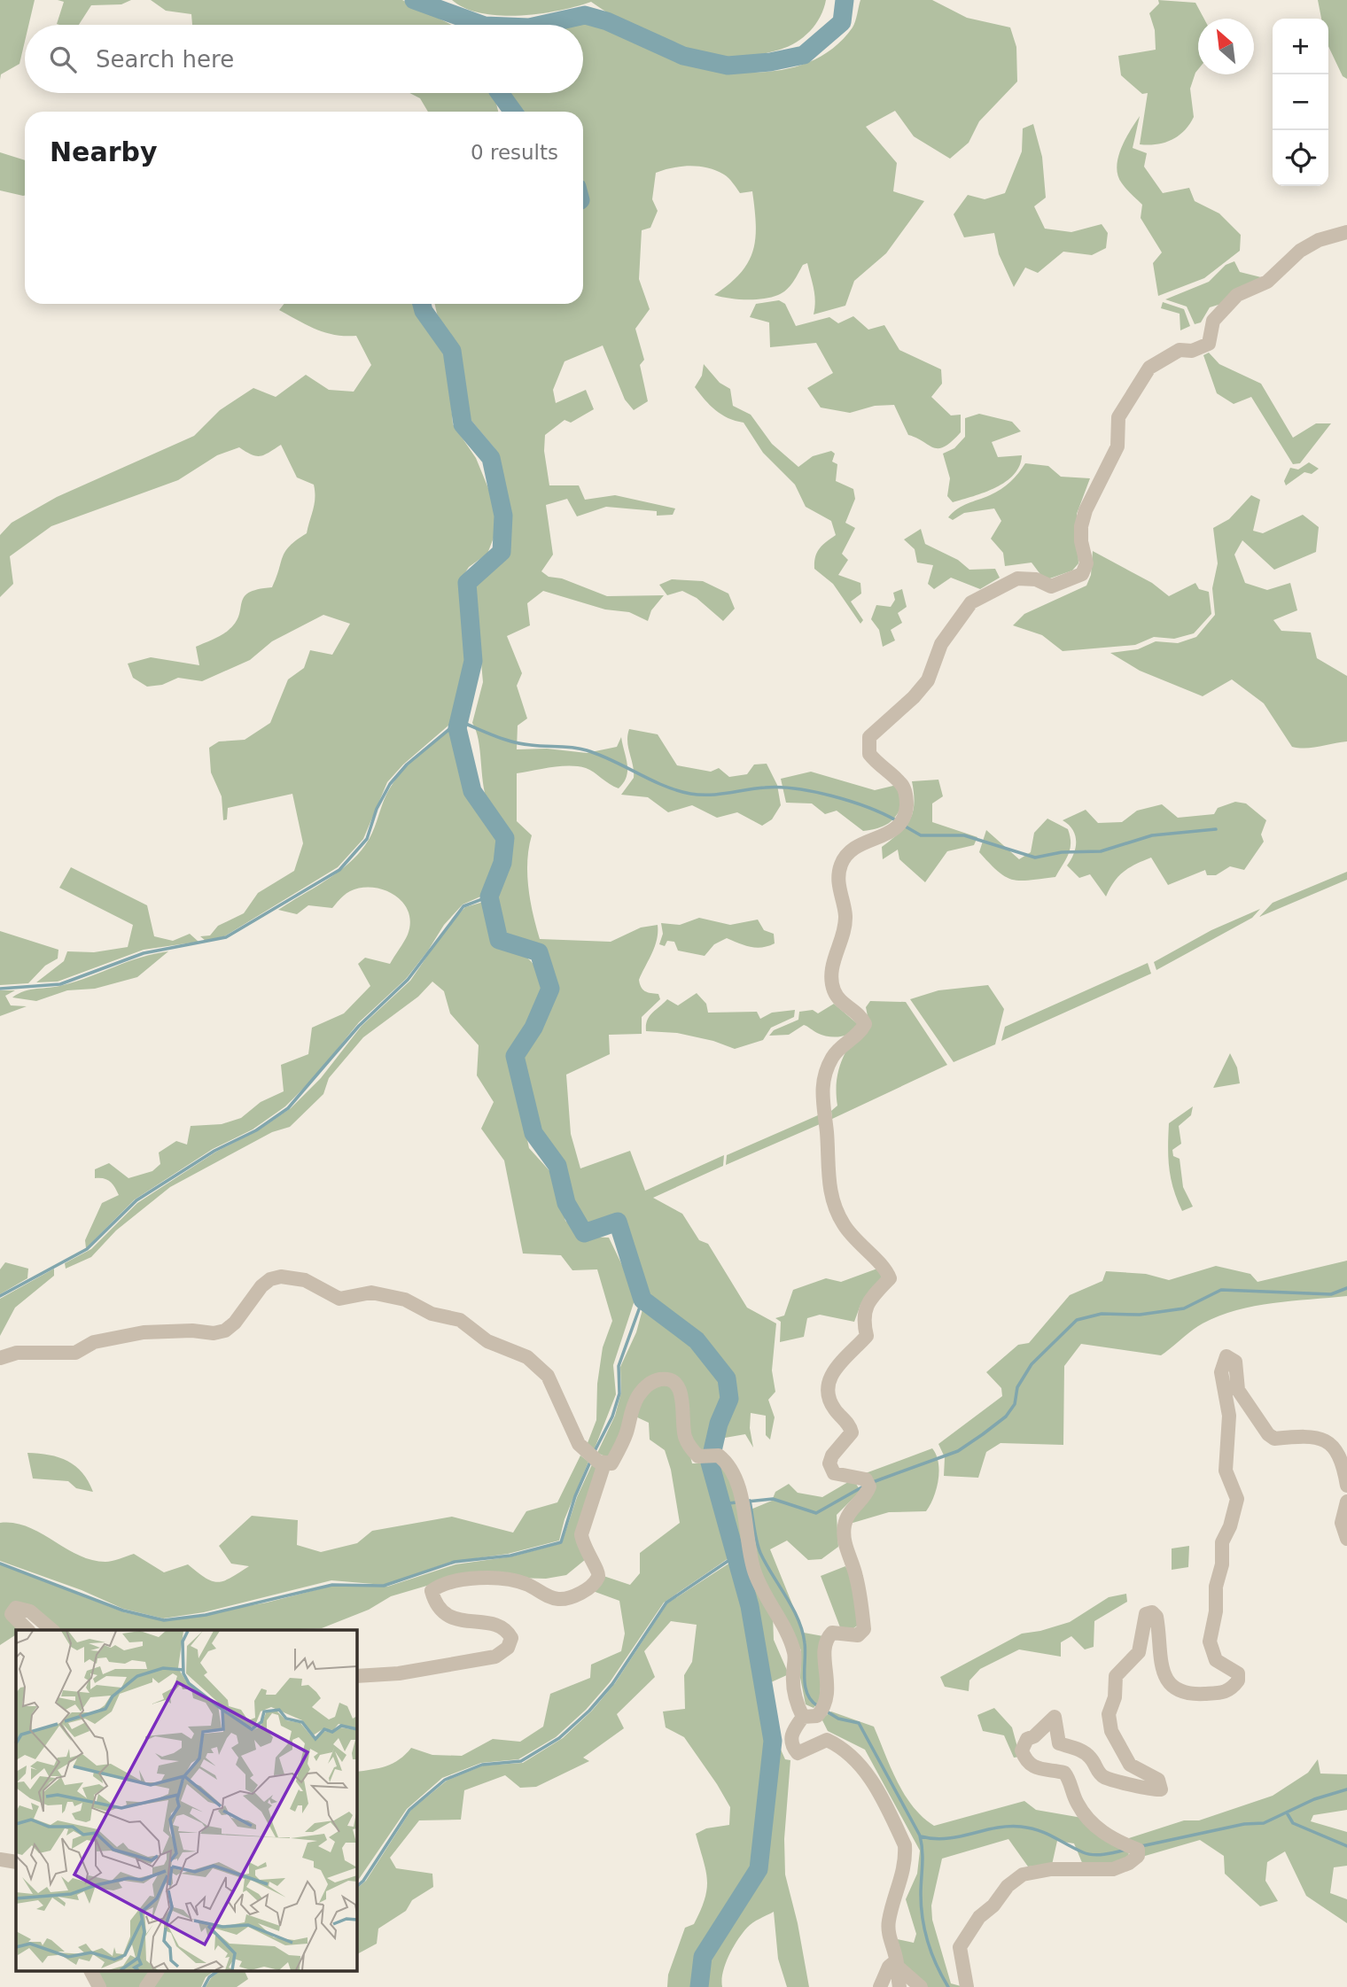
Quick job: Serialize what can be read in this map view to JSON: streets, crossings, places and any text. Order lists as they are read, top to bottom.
{
  "north": "top left",
  "page": {
    "map_buttons": ["+", "−"],
    "search": "Search here",
    "heading": ["Nearby", "0 results"]
  }
}
